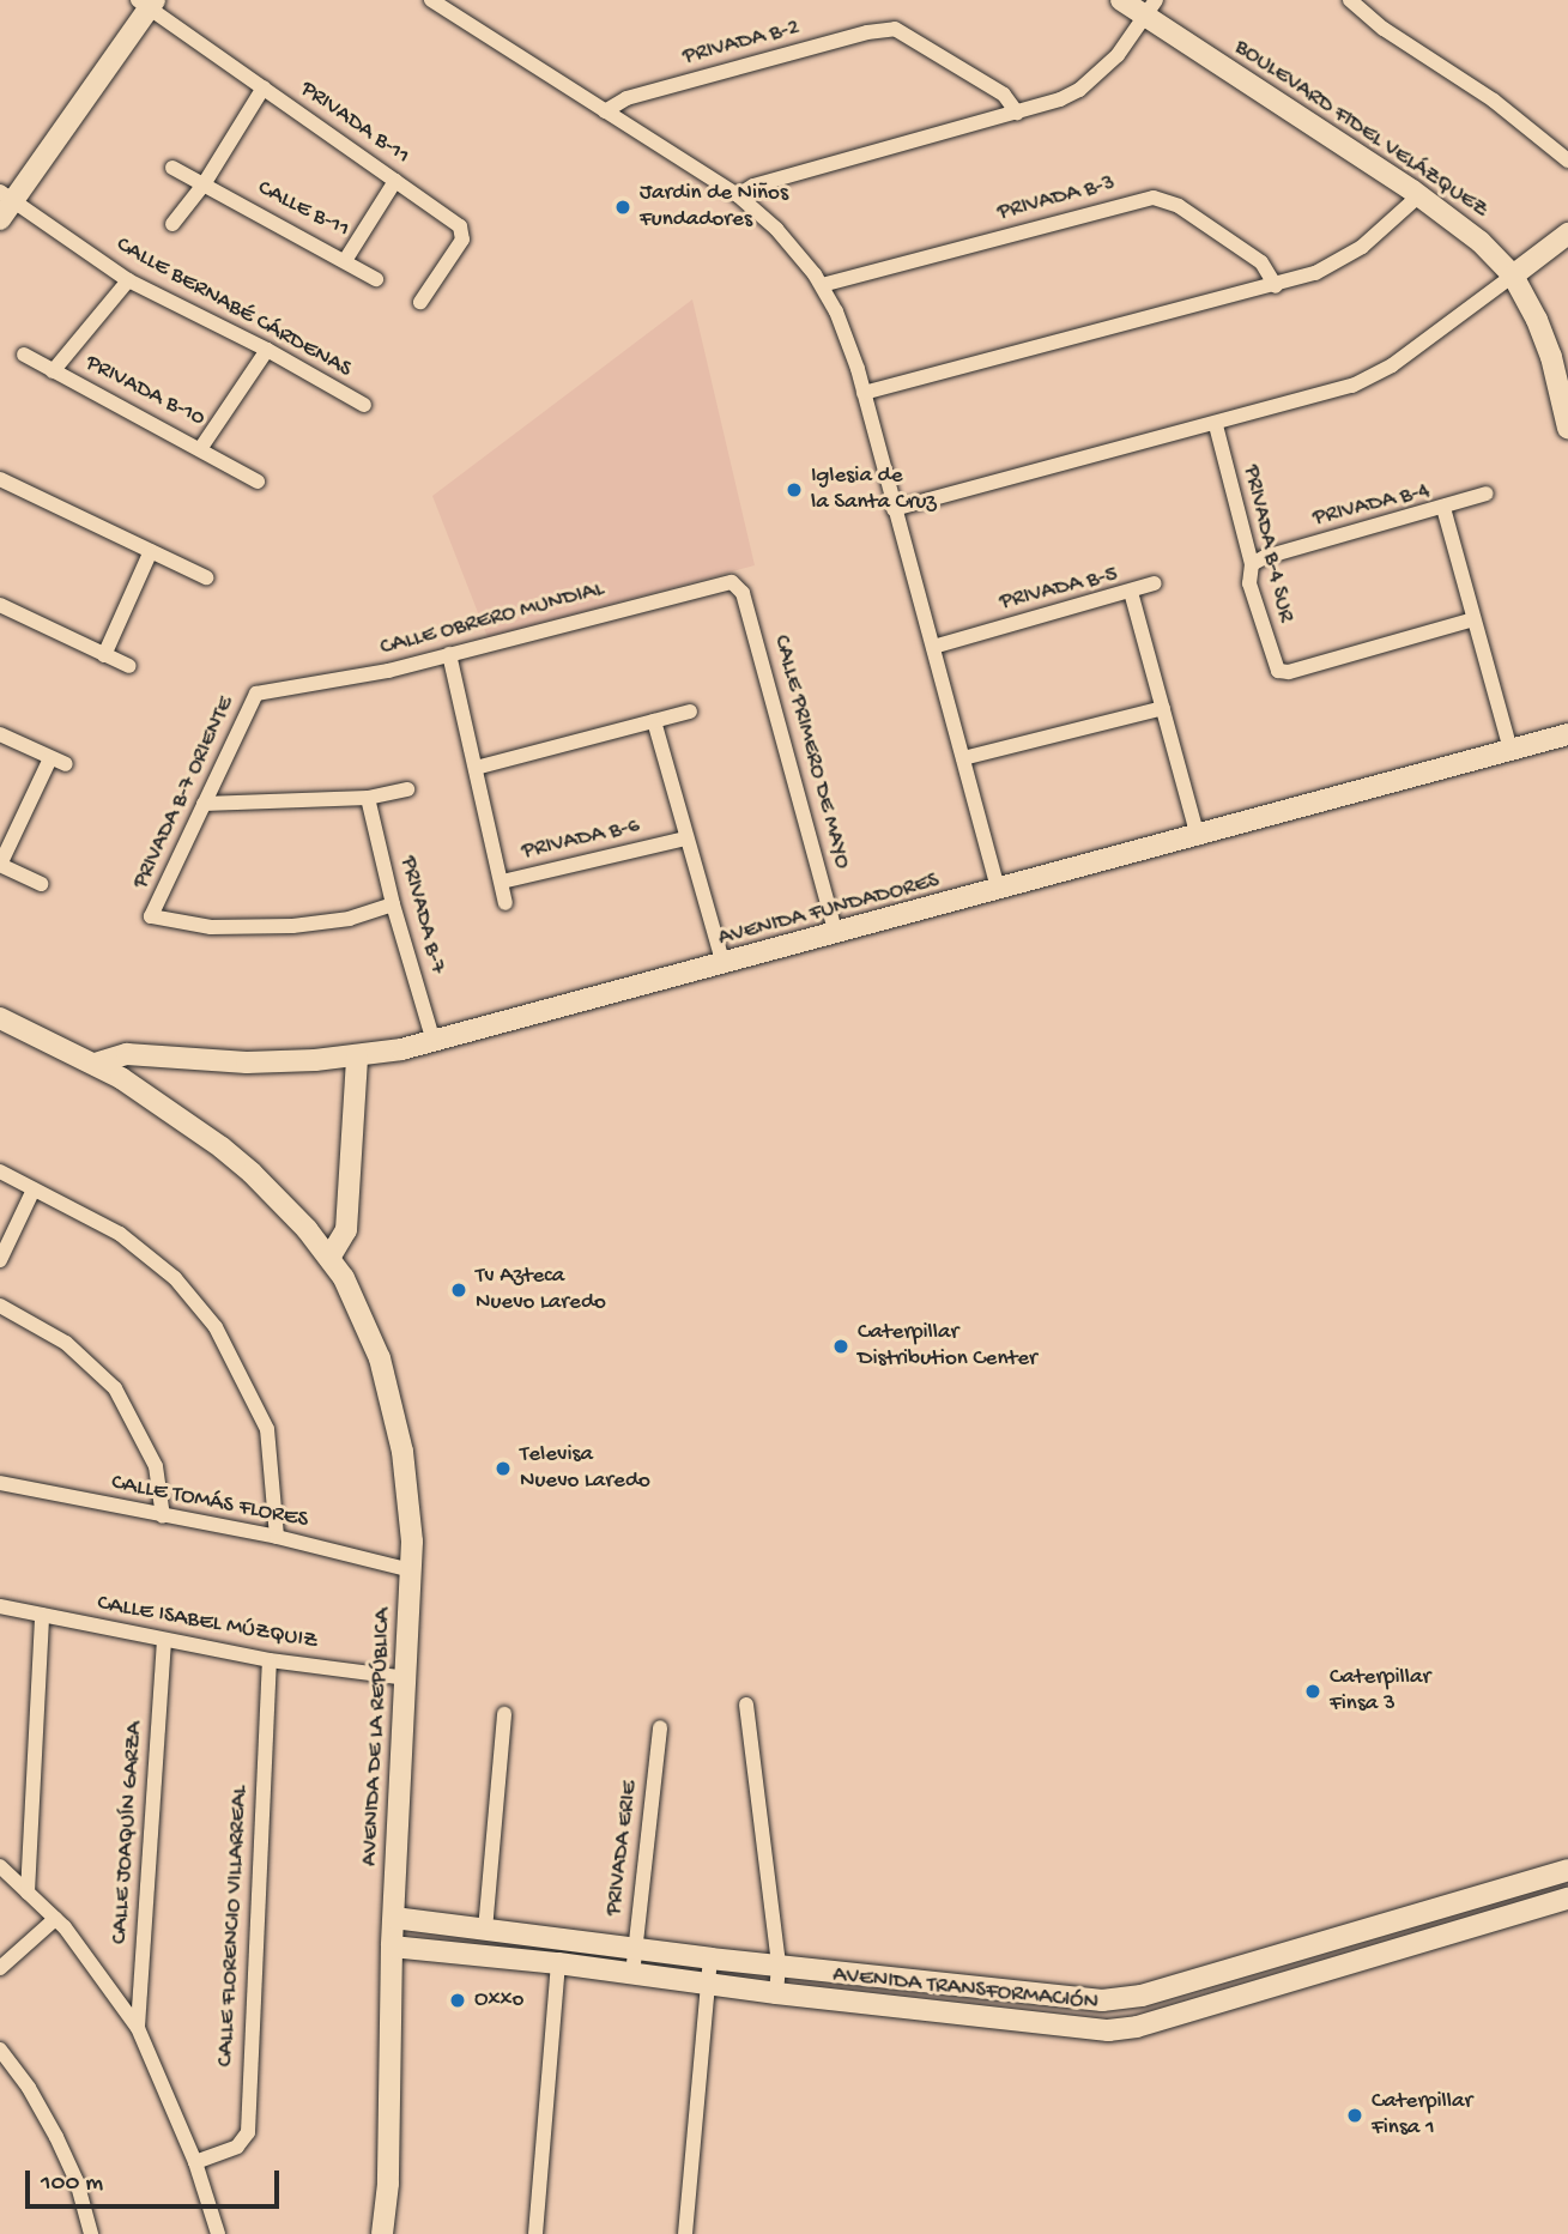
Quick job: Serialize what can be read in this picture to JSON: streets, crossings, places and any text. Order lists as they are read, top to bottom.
{
  "streets": {
    "main road": [
      "BOULEVARD FIDEL VELÁZQUEZ",
      "AVENIDA FUNDADORES",
      "AVENIDA DE LA REPÚBLICA",
      "AVENIDA TRANSFORMACIÓN"
    ],
    "street": [
      "PRIVADA B-2",
      "PRIVADA B-11",
      "PRIVADA B-3",
      "CALLE B-11",
      "CALLE BERNABÉ CÁRDENAS",
      "PRIVADA B-10",
      "PRIVADA B-4",
      "PRIVADA B-4 SUR",
      "PRIVADA B-5",
      "CALLE OBRERO MUNDIAL",
      "CALLE PRIMERO DE MAYO",
      "PRIVADA B-7 ORIENTE",
      "PRIVADA B-6",
      "PRIVADA B-7",
      "CALLE TOMÁS FLORES",
      "CALLE ISABEL MÚZQUIZ",
      "CALLE JOAQUÍN GARZA",
      "PRIVADA ERIE",
      "CALLE FLORENCIO VILLARREAL"
    ]
  },
  "crossings": [
    ["PRIVADA B-11", "CALLE B-11"],
    ["CALLE BERNABÉ CÁRDENAS", "PRIVADA B-10"],
    ["PRIVADA B-4", "PRIVADA B-4 SUR"],
    ["PRIVADA B-4", "AVENIDA FUNDADORES"],
    ["PRIVADA B-5", "AVENIDA FUNDADORES"],
    ["CALLE OBRERO MUNDIAL", "CALLE PRIMERO DE MAYO"],
    ["CALLE OBRERO MUNDIAL", "PRIVADA B-7 ORIENTE"],
    ["CALLE OBRERO MUNDIAL", "PRIVADA B-6"],
    ["CALLE PRIMERO DE MAYO", "AVENIDA FUNDADORES"],
    ["PRIVADA B-7 ORIENTE", "PRIVADA B-7"],
    ["AVENIDA FUNDADORES", "PRIVADA B-7"],
    ["AVENIDA FUNDADORES", "AVENIDA DE LA REPÚBLICA"],
    ["CALLE TOMÁS FLORES", "AVENIDA DE LA REPÚBLICA"],
    ["CALLE ISABEL MÚZQUIZ", "AVENIDA DE LA REPÚBLICA"],
    ["CALLE ISABEL MÚZQUIZ", "CALLE JOAQUÍN GARZA"],
    ["CALLE ISABEL MÚZQUIZ", "CALLE FLORENCIO VILLARREAL"],
    ["AVENIDA DE LA REPÚBLICA", "AVENIDA TRANSFORMACIÓN"],
    ["PRIVADA ERIE", "AVENIDA TRANSFORMACIÓN"]
  ],
  "places": [
    "Jardin de Niños Fundadores",
    "Iglesia de la Santa Cruz",
    "Tv Azteca Nuevo Laredo",
    "Caterpillar Distribution Center",
    "Televisa Nuevo Laredo",
    "Caterpillar Finsa 3",
    "Oxxo",
    "Caterpillar Finsa 1"
  ],
  "scale_bar": "100 m"
}
